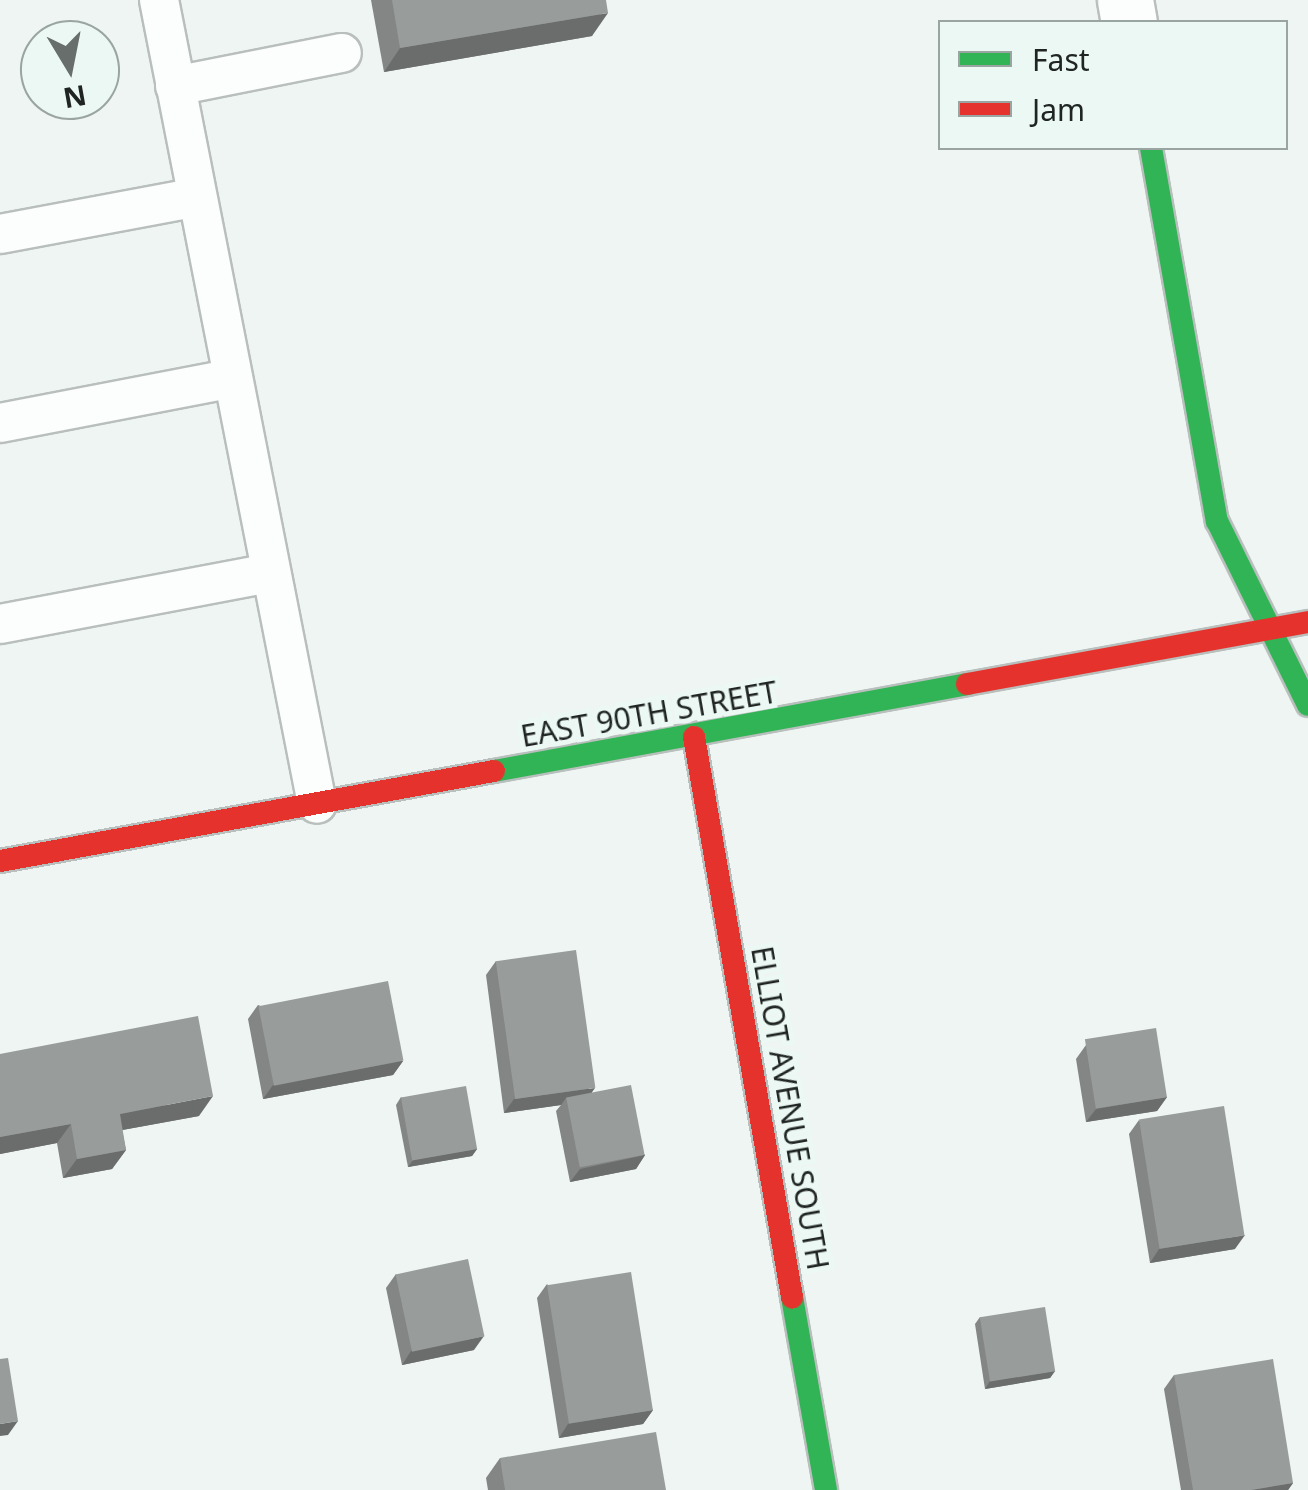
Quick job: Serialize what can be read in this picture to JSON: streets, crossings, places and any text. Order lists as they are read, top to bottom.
{
  "streets": {
    "street": ["EAST 90TH STREET", "ELLIOT AVENUE SOUTH"]
  },
  "crossings": [
    ["EAST 90TH STREET", "ELLIOT AVENUE SOUTH"]
  ],
  "legend": ["Fast", "Jam"],
  "north": "bottom"
}
